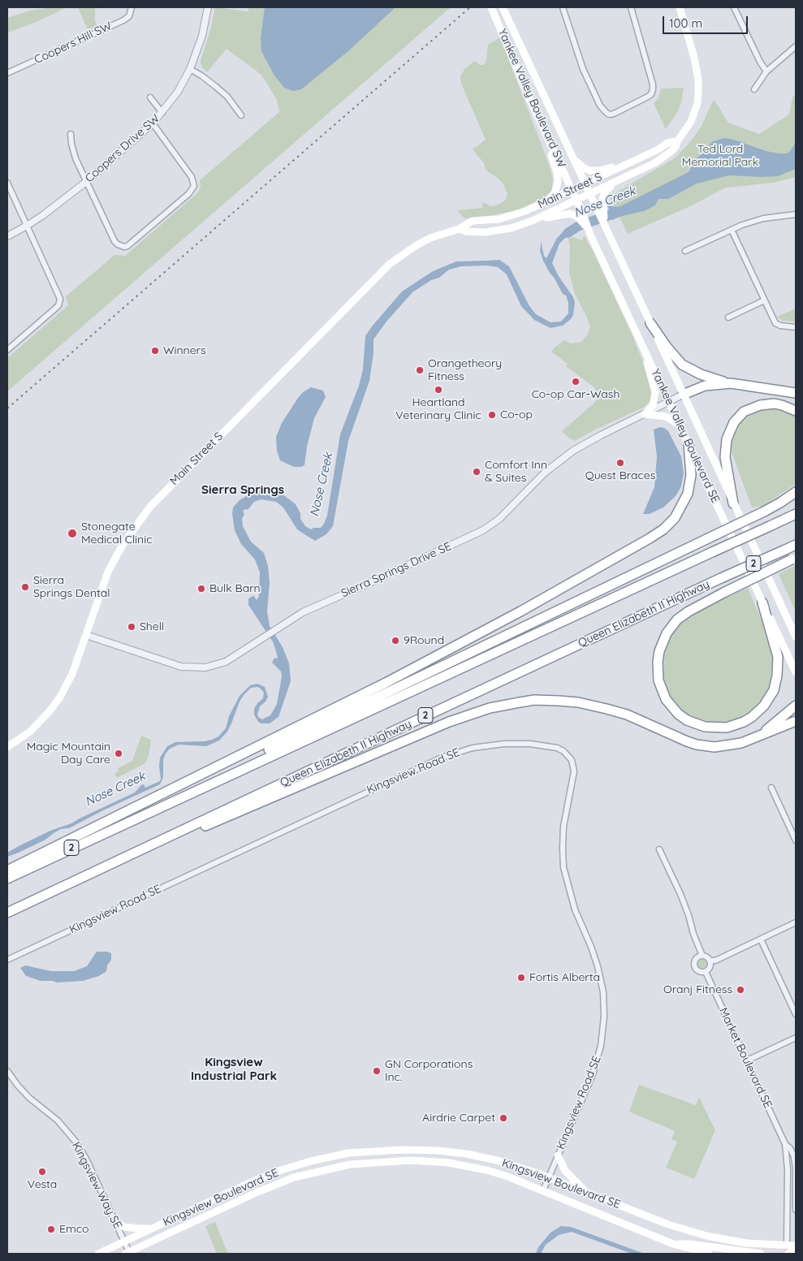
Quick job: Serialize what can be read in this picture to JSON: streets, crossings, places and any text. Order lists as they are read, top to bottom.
{
  "streets": {
    "highway": ["2", "Queen Elizabeth II Highway"],
    "main road": [
      "Yankee Valley Boulevard SW",
      "Main Street S",
      "Yankee Valley Boulevard SE",
      "Kingsview Boulevard SE"
    ],
    "street": [
      "Coopers Hill SW",
      "Coopers Drive SW",
      "Sierra Springs Drive SE",
      "Kingsview Road SE",
      "Market Boulevard SE",
      "Kingsview Way SE"
    ]
  },
  "crossings": [
    ["Yankee Valley Boulevard SW", "Main Street S"],
    ["Yankee Valley Boulevard SW", "Yankee Valley Boulevard SE"],
    ["Main Street S", "Yankee Valley Boulevard SE"],
    ["Main Street S", "Sierra Springs Drive SE"],
    ["Yankee Valley Boulevard SE", "Sierra Springs Drive SE"],
    ["Kingsview Road SE", "Kingsview Boulevard SE"],
    ["Market Boulevard SE", "Kingsview Boulevard SE"],
    ["Kingsview Boulevard SE", "Kingsview Way SE"]
  ],
  "districts": ["Sierra Springs", "Kingsview Industrial Park"],
  "water": ["Nose Creek"],
  "parks": ["Ted Lord Memorial Park"],
  "places": [
    "Winners",
    "Orangetheory Fitness",
    "Co-op Car-Wash",
    "Heartland Veterinary Clinic",
    "Co-op",
    "Quest Braces",
    "Comfort Inn & Suites",
    "Stonegate Medical Clinic",
    "Sierra Springs Dental",
    "Bulk Barn",
    "Shell",
    "9Round",
    "Magic Mountain Day Care",
    "Fortis Alberta",
    "Oranj Fitness",
    "GN Corporations Inc.",
    "Airdrie Carpet",
    "Vesta",
    "Emco"
  ],
  "scale_bar": "100 m"
}
